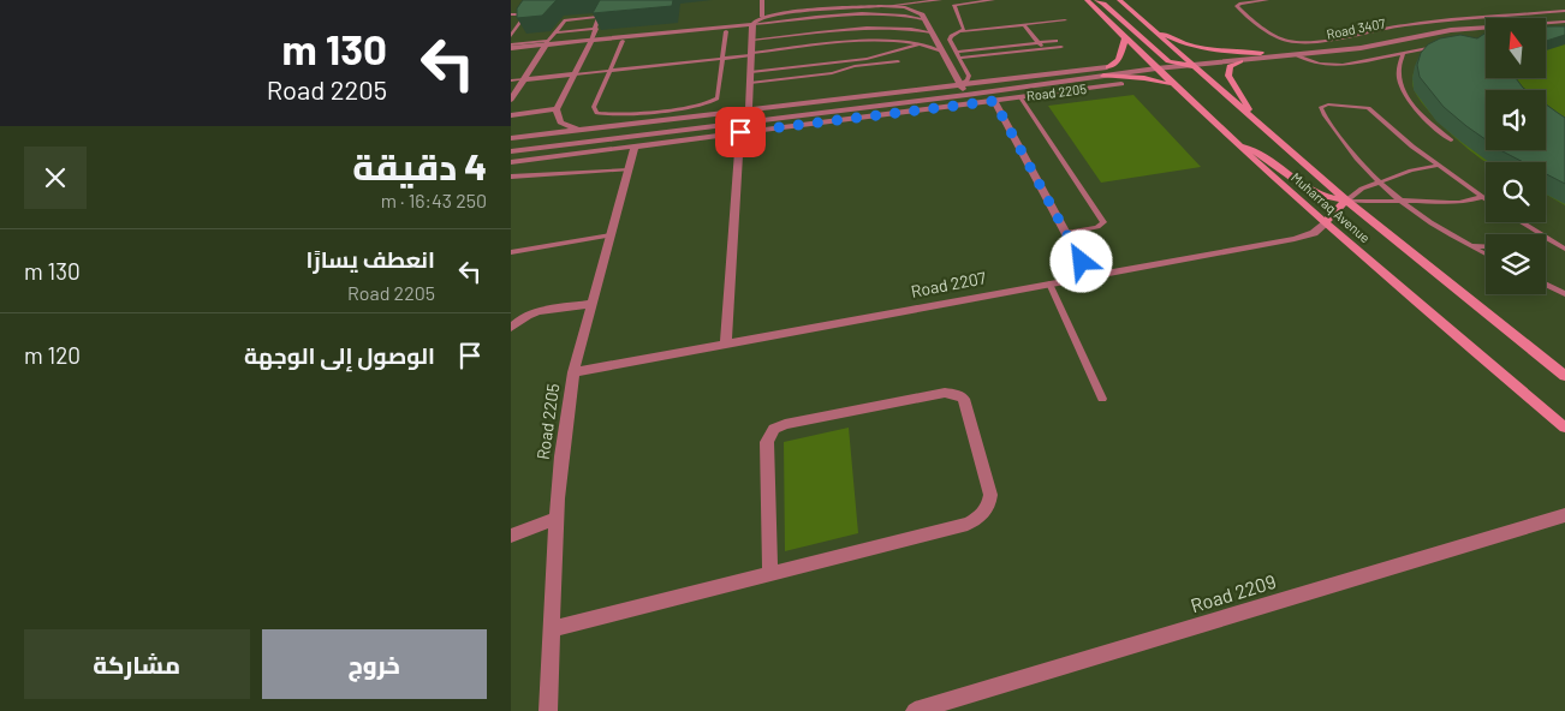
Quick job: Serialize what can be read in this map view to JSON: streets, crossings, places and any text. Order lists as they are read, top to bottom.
{
  "streets": {
    "main road": ["Muharraq Avenue"],
    "street": [
      "Road 3407",
      "Road 2205",
      "Road 2207",
      "Road 2209"
    ]
  },
  "crossings": [
    ["Road 3407", "Muharraq Avenue"],
    ["Road 2205", "Road 2207"],
    ["Muharraq Avenue", "Road 2207"]
  ],
  "north": "top",
  "page": {
    "turn": ["130 m", "Road 2205"],
    "heading": ["4 دقيقة", "250 m · 16:43"],
    "list": [
      {
        "name": "انعطف يسارًا",
        "note": "Road 2205",
        "value": "130 m"
      },
      {
        "name": "الوصول إلى الوجهة",
        "value": "120 m"
      }
    ],
    "buttons": ["خروج", "مشاركة"]
  }
}
